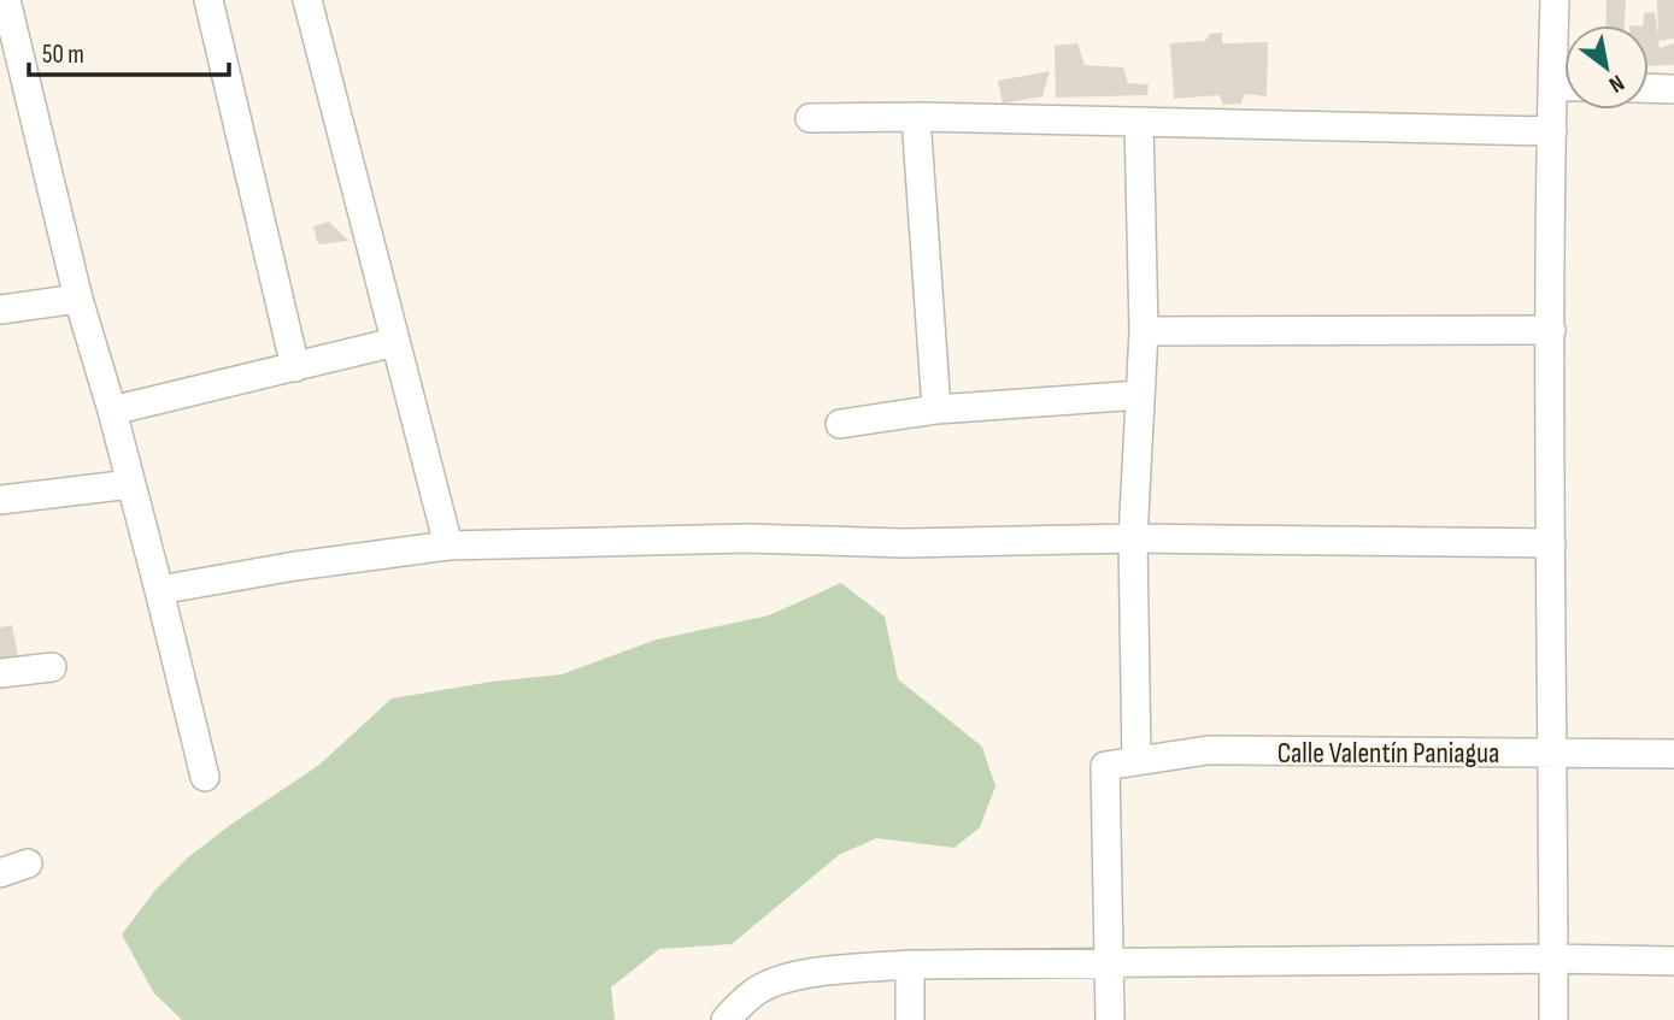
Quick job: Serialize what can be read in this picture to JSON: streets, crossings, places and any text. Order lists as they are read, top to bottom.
{
  "streets": {
    "street": ["Calle Valentín Paniagua"]
  },
  "scale_bar": "50 m",
  "north": "bottom right"
}
